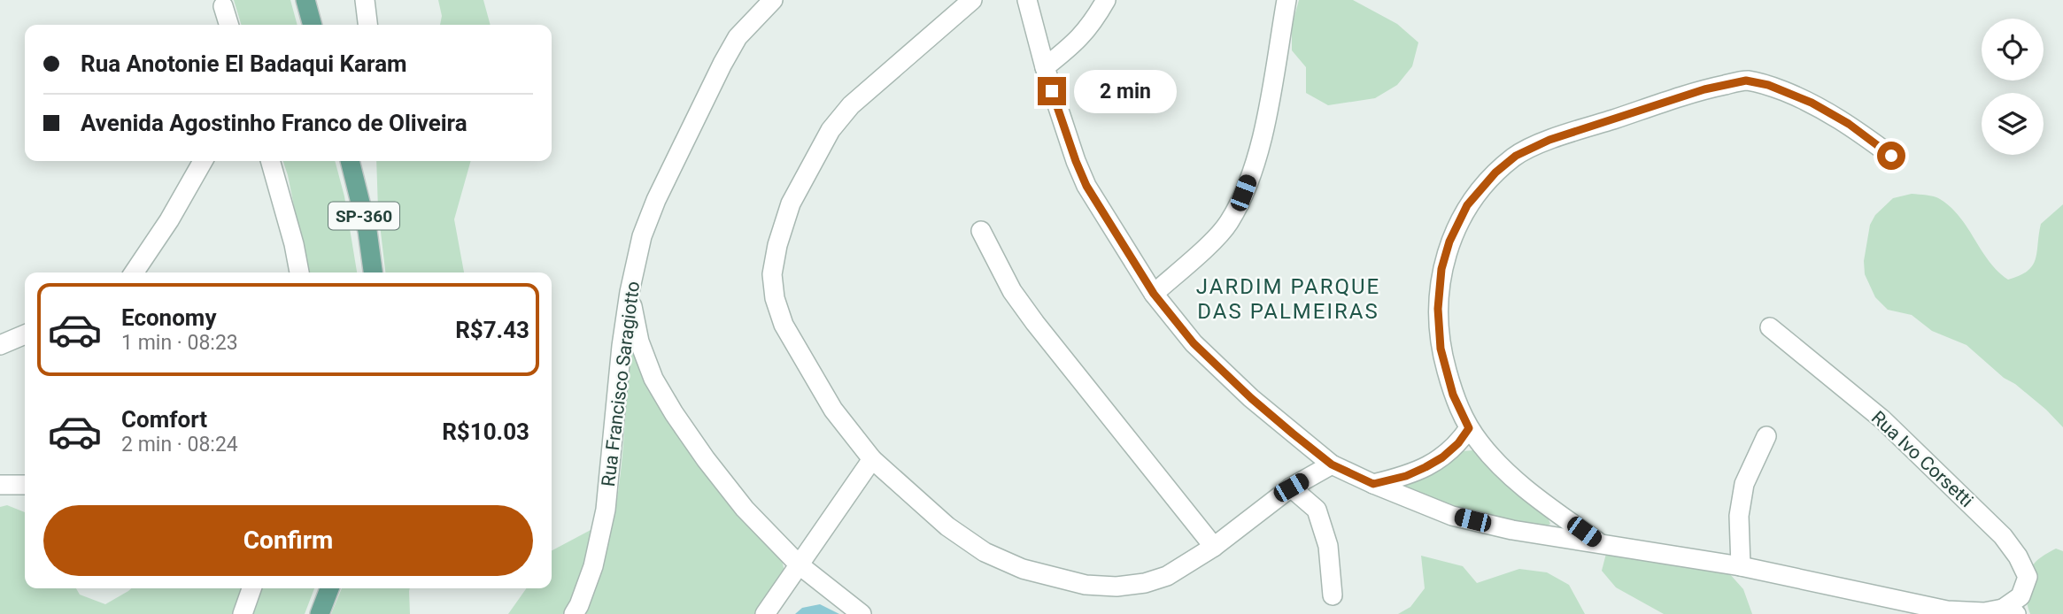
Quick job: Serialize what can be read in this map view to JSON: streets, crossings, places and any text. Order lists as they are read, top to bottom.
{
  "streets": {
    "main road": ["SP-360"],
    "street": ["Rua Francisco Saragiotto", "Rua Ivo Corsetti"]
  },
  "districts": ["JARDIM PARQUE DAS PALMEIRAS"],
  "page": {
    "banner": ["Rua Anotonie El Badaqui Karam", "Avenida Agostinho Franco de Oliveira"],
    "bubble": "2 min",
    "list": [
      {
        "name": "Economy",
        "note": "1 min · 08:23",
        "value": "R$7.43"
      },
      {
        "name": "Comfort",
        "note": "2 min · 08:24",
        "value": "R$10.03"
      }
    ],
    "buttons": "Confirm"
  }
}
